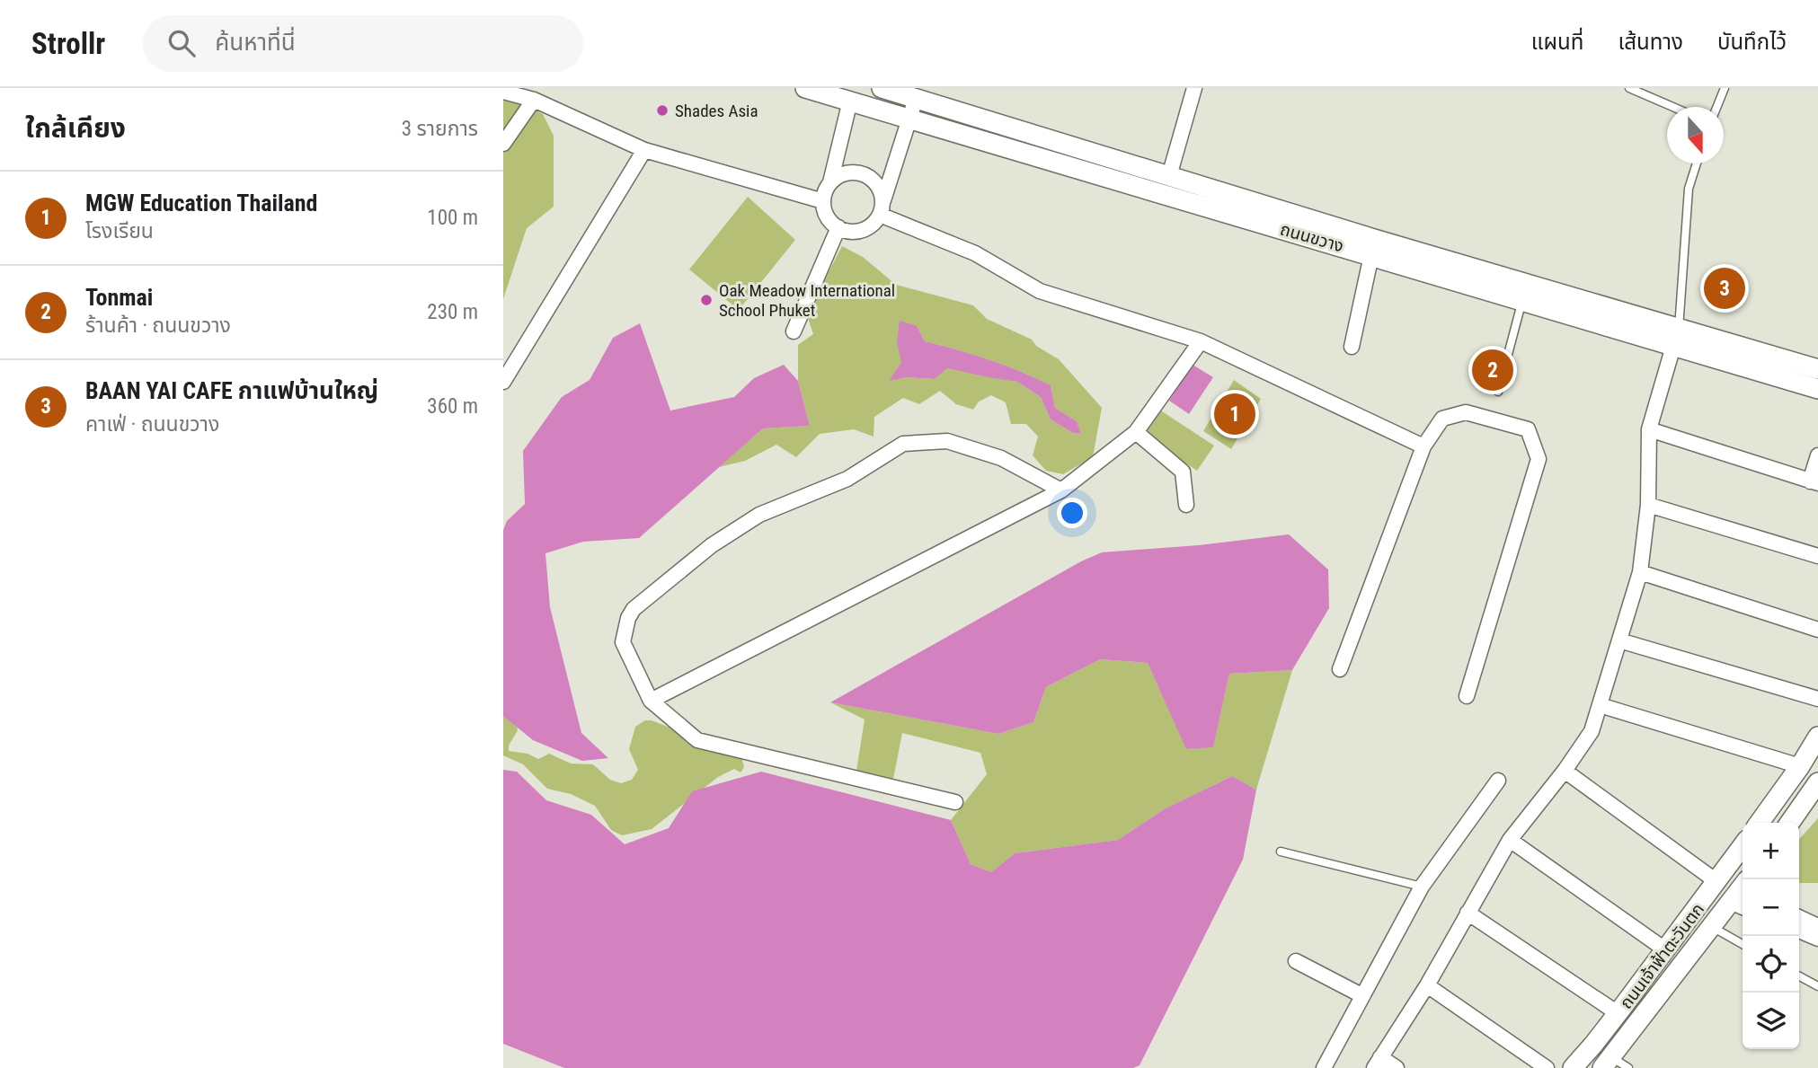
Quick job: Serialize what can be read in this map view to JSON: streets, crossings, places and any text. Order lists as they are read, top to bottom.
{
  "streets": {
    "main road": ["ถนนขวาง", "ถนนเจ้าฟ้าตะวันตก"]
  },
  "places": ["Shades Asia", "Oak Meadow International School Phuket"],
  "north": "bottom",
  "page": {
    "header": "Strollr",
    "search": "ค้นหาที่นี่",
    "nav": ["แผนที่", "เส้นทาง", "บันทึกไว้"],
    "heading": ["ใกล้เคียง", "3 รายการ"],
    "list": [
      {
        "mark": "1",
        "name": "MGW Education Thailand",
        "note": "โรงเรียน",
        "value": "100 m"
      },
      {
        "mark": "2",
        "name": "Tonmai",
        "note": "ร้านค้า · ถนนขวาง",
        "value": "230 m"
      },
      {
        "mark": "3",
        "name": "BAAN YAI CAFE กาแฟบ้านใหญ่",
        "note": "คาเฟ่ · ถนนขวาง",
        "value": "360 m"
      }
    ],
    "pins": ["3", "2", "1"],
    "map_buttons": ["+", "−"]
  }
}
